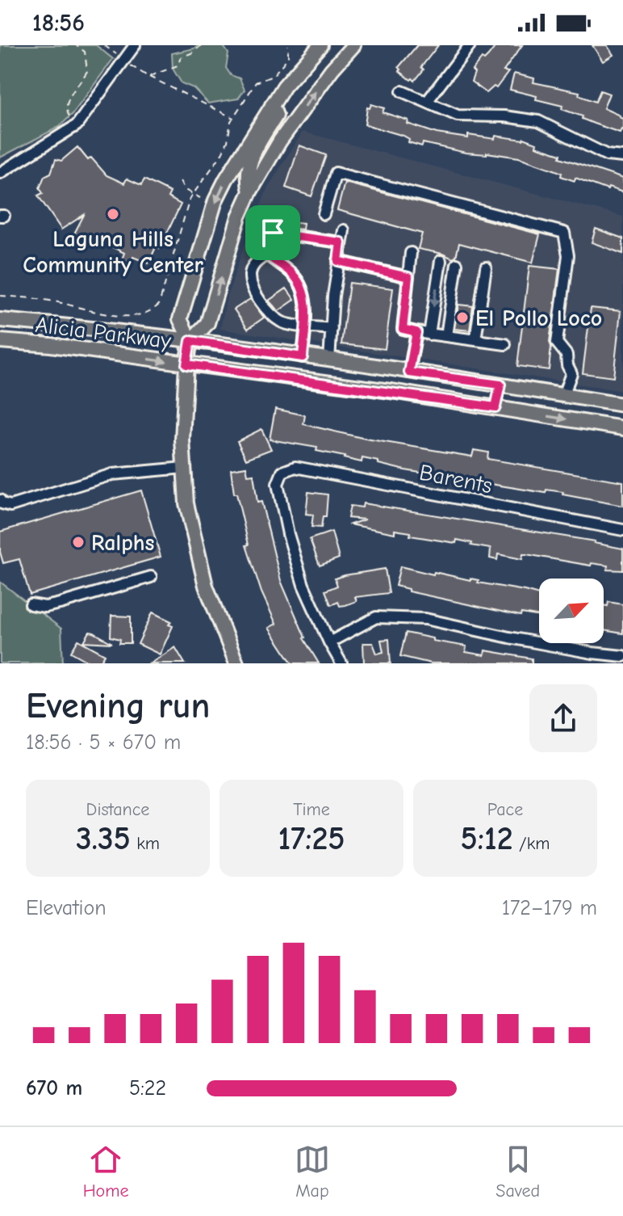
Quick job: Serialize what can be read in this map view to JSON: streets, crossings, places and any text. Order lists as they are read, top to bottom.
{
  "streets": {
    "main road": ["Alicia Parkway"],
    "street": ["Barents"]
  },
  "places": ["Laguna Hills Community Center", "El Pollo Loco", "Ralphs"],
  "north": "top right",
  "page": {
    "status": "18:56",
    "heading": ["Evening run", "18:56 · 5 × 670 m"],
    "stats": [
      ["Distance", "3.35 km"],
      ["Time", "17:25"],
      ["Pace", "5:12 /km"]
    ],
    "chart": ["Elevation", "172–179 m"],
    "list": [
      {
        "name": "670 m",
        "note": "5:22"
      }
    ],
    "tabs": ["Home", "Map", "Saved"]
  }
}
